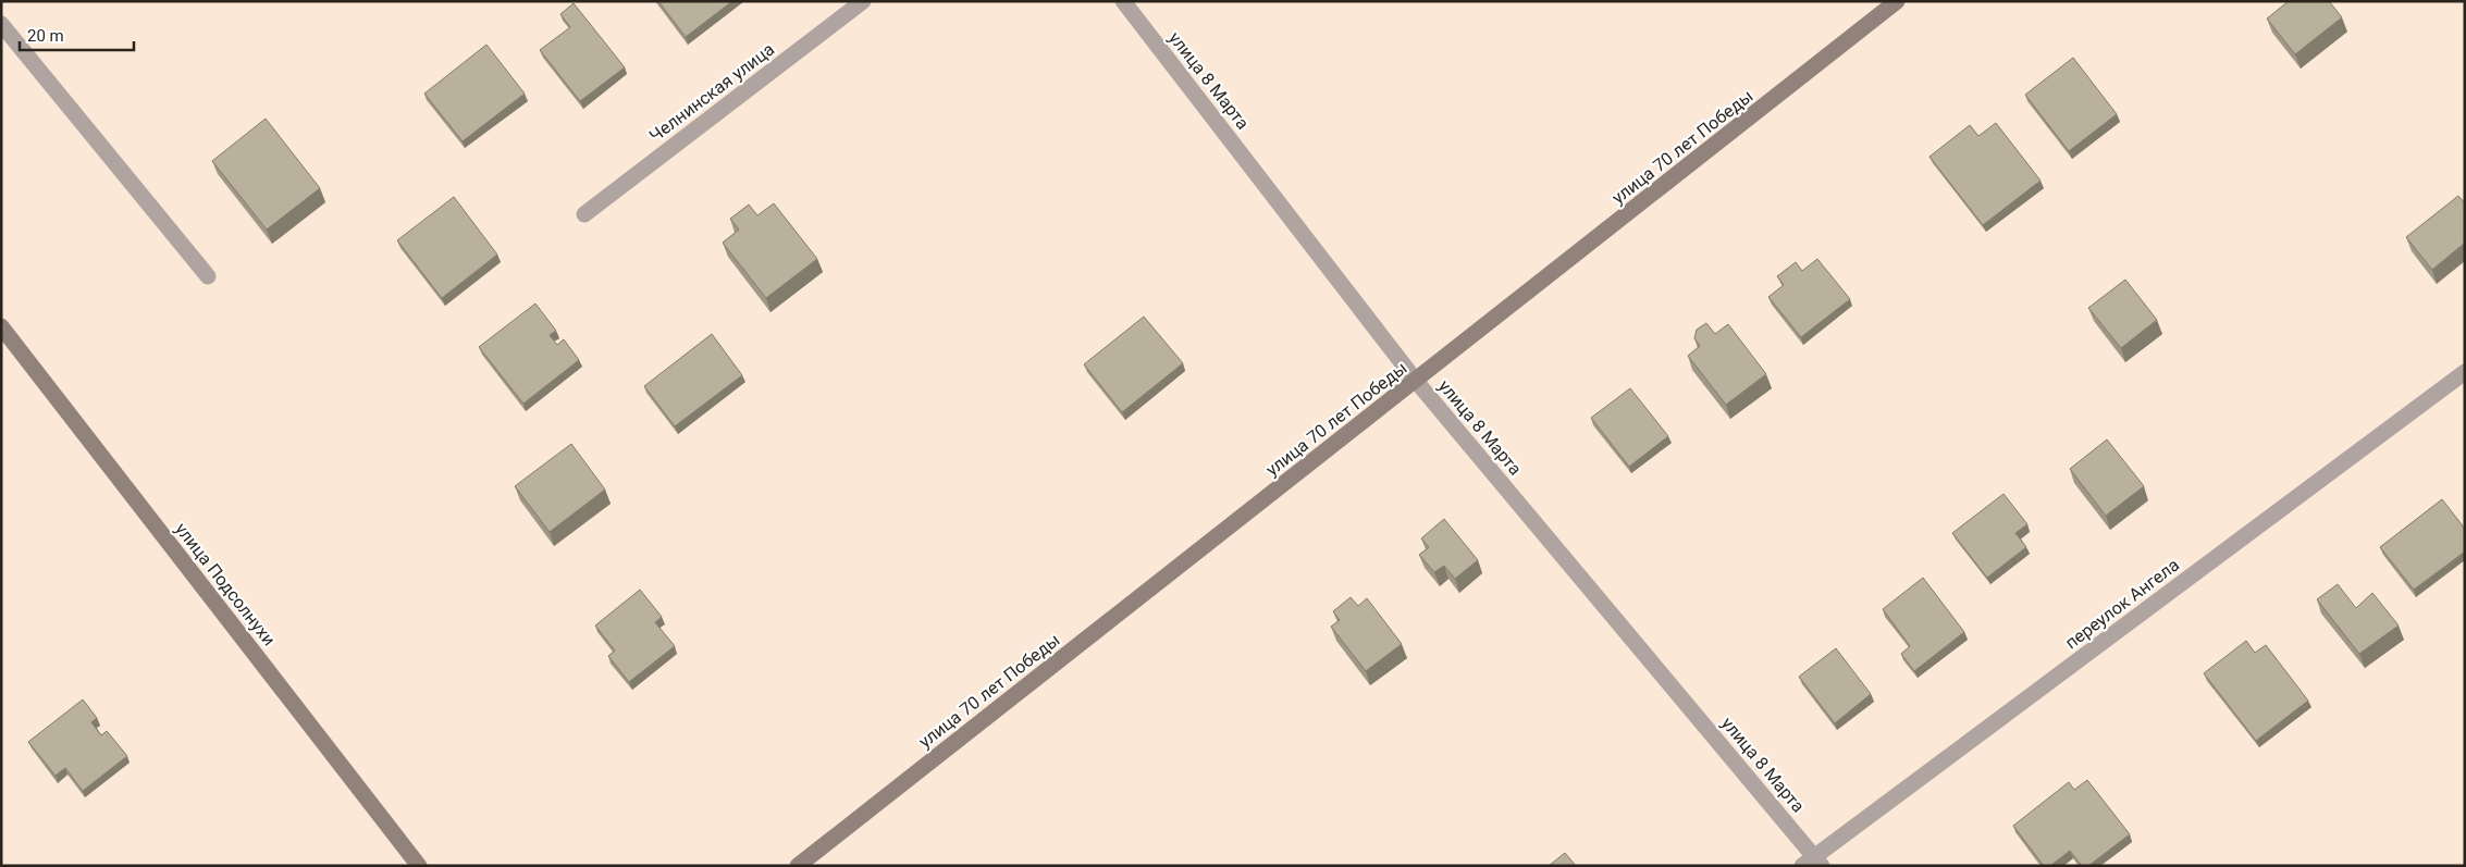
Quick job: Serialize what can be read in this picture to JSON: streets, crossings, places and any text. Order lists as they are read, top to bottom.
{
  "streets": {
    "street": [
      "улица 8 Марта",
      "Челнинская улица",
      "улица 70 лет Победы",
      "улица Подсолнухи",
      "переулок Ангела"
    ]
  },
  "crossings": [
    ["улица 8 Марта", "улица 70 лет Победы"],
    ["улица 8 Марта", "переулок Ангела"]
  ],
  "scale_bar": "20 m"
}
